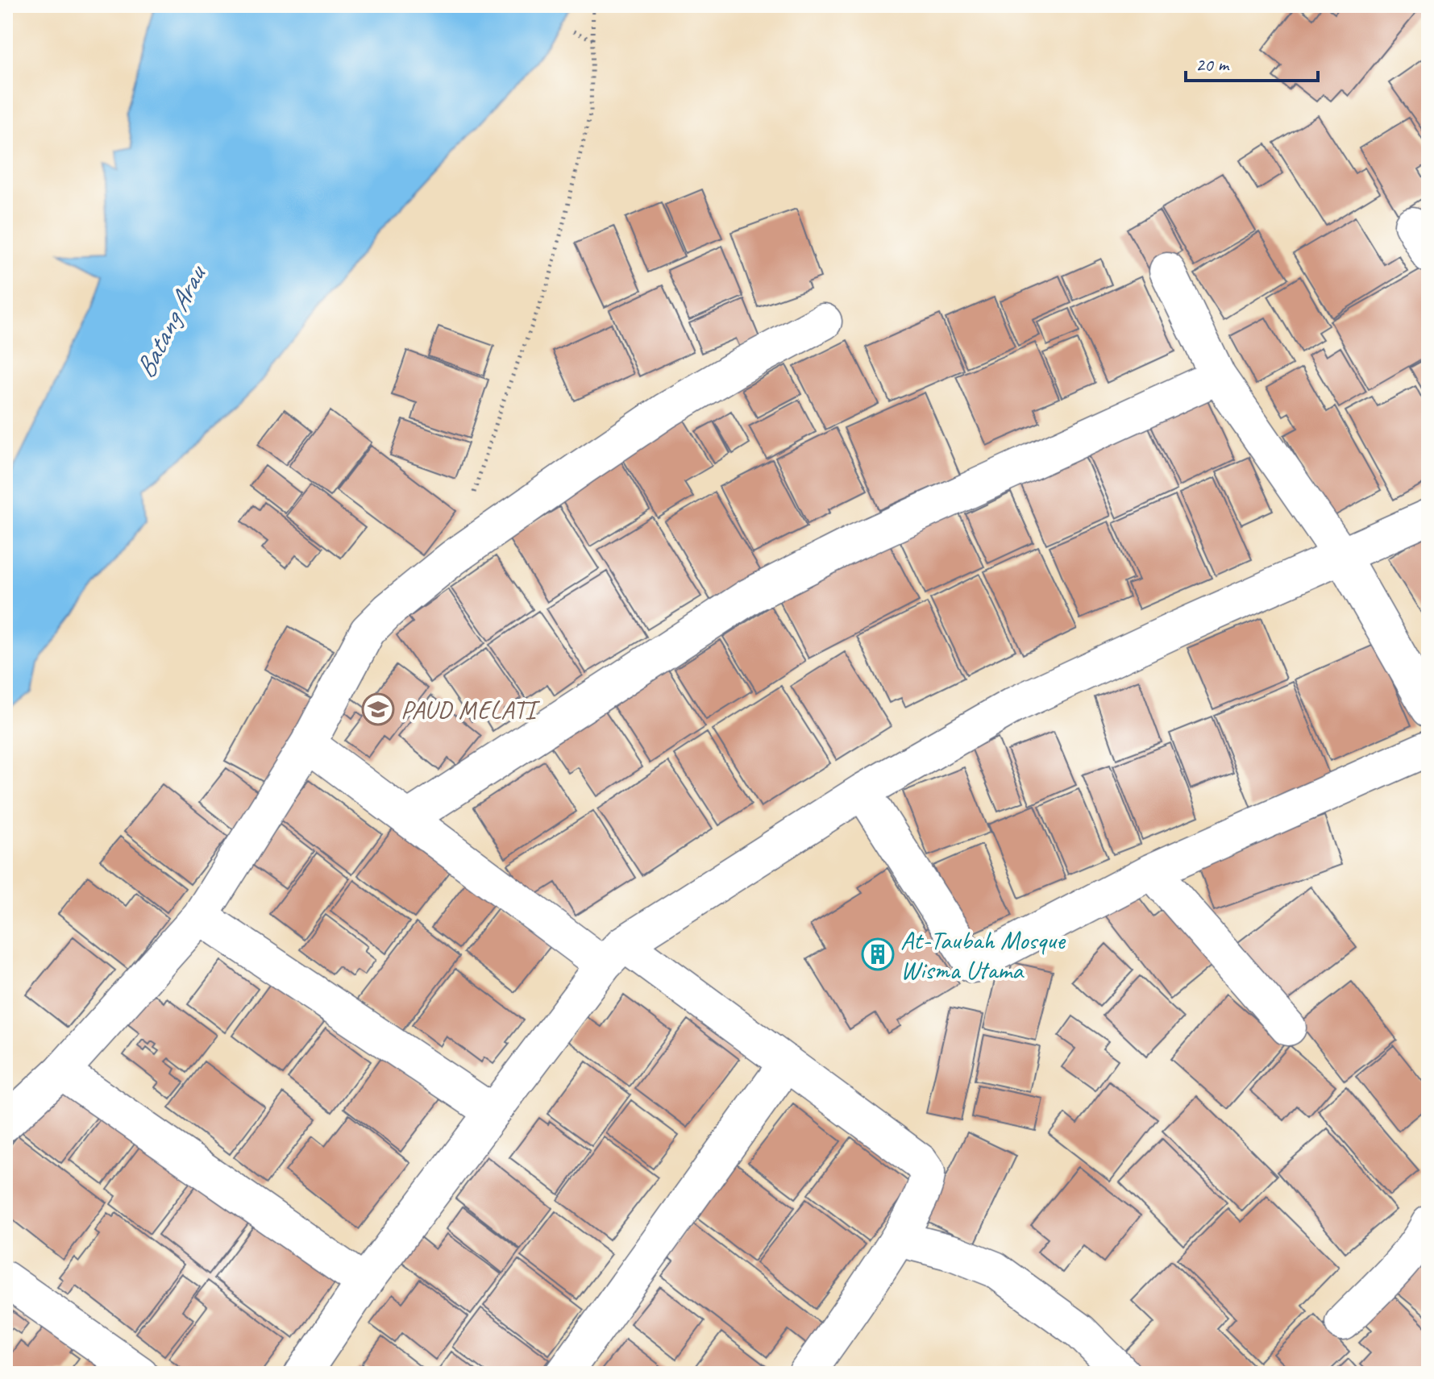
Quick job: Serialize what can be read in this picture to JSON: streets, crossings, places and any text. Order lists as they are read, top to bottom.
{
  "water": ["Batang Arau"],
  "places": {
    "school or university": ["PAUD MELATI"],
    "building": ["At-Taubah Mosque Wisma Utama"]
  },
  "scale_bar": "20 m"
}
